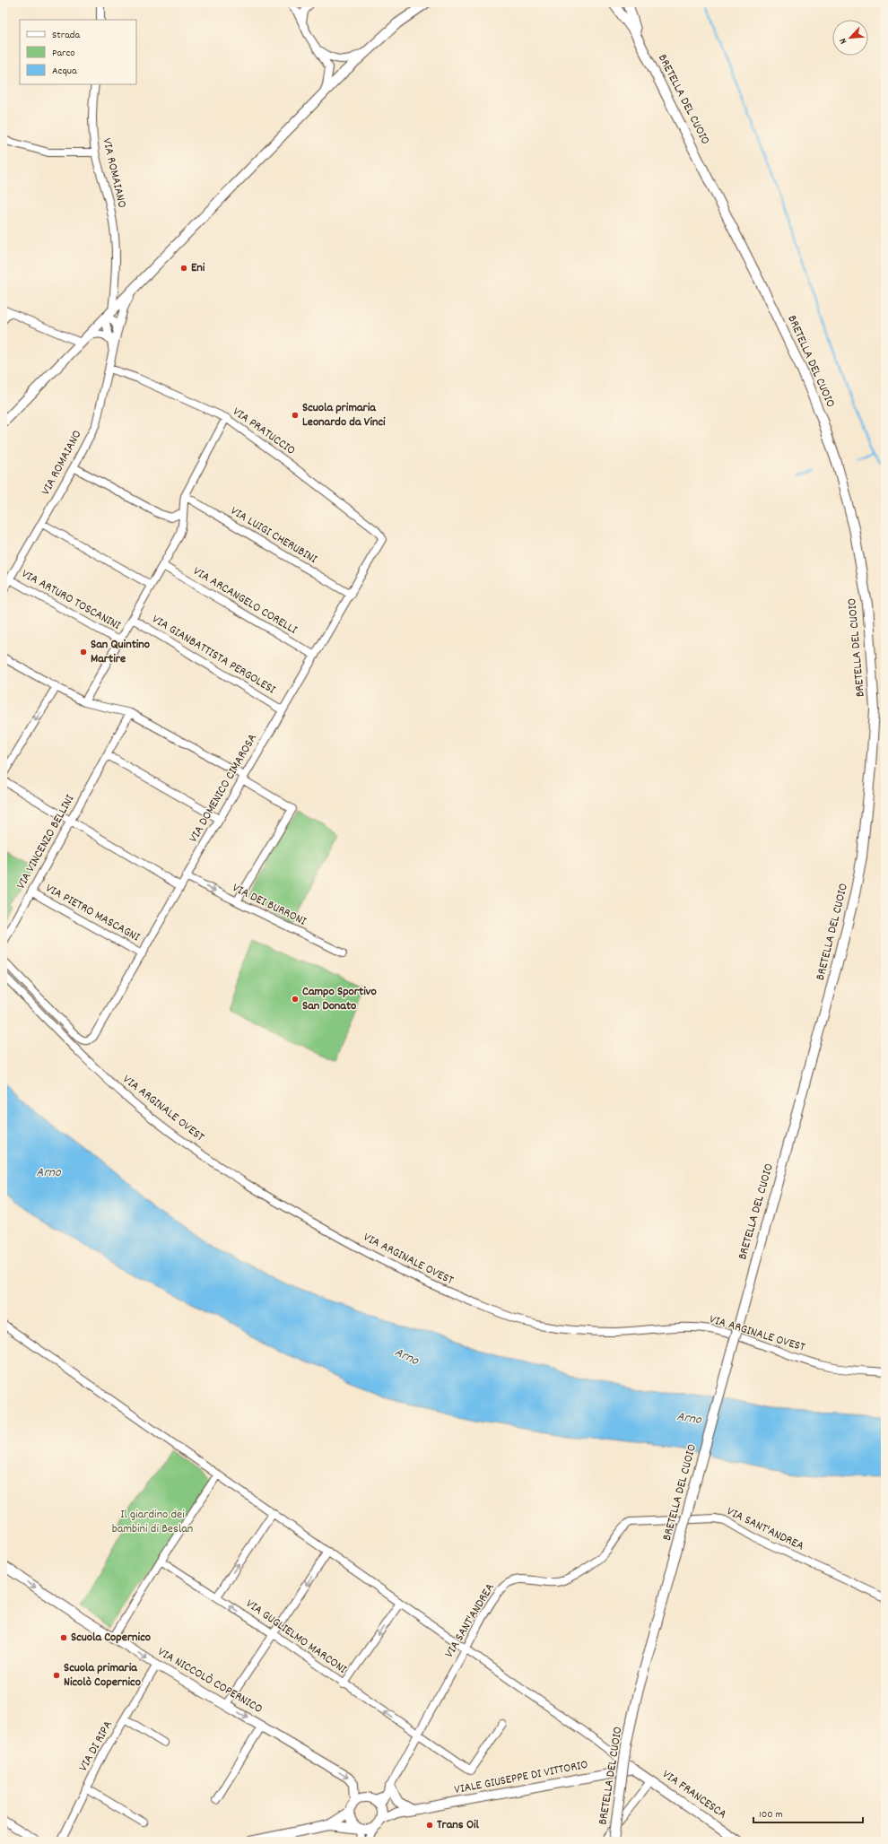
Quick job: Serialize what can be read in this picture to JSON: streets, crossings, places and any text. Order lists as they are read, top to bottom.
{
  "streets": {
    "main road": [
      "BRETELLA DEL CUOIO",
      "VIA NICCOLÒ COPERNICO",
      "VIALE GIUSEPPE DI VITTORIO",
      "VIA FRANCESCA"
    ],
    "street": [
      "VIA ROMAIANO",
      "VIA PRATUCCIO",
      "VIA LUIGI CHERUBINI",
      "VIA ARTURO TOSCANINI",
      "VIA ARCANGELO CORELLI",
      "VIA GIANBATTISTA PERGOLESI",
      "VIA DOMENICO CIMAROSA",
      "VIA VINCENZO BELLINI",
      "VIA DEI BURRONI",
      "VIA PIETRO MASCAGNI",
      "VIA ARGINALE OVEST",
      "VIA SANT'ANDREA",
      "VIA GUGLIELMO MARCONI",
      "VIA DI RIPA"
    ]
  },
  "crossings": [
    ["VIA ROMAIANO", "VIA PRATUCCIO"],
    ["VIA ROMAIANO", "VIA ARTURO TOSCANINI"],
    ["VIA PRATUCCIO", "VIA DOMENICO CIMAROSA"],
    ["VIA LUIGI CHERUBINI", "VIA DOMENICO CIMAROSA"],
    ["VIA ARCANGELO CORELLI", "VIA DOMENICO CIMAROSA"],
    ["VIA GIANBATTISTA PERGOLESI", "VIA DOMENICO CIMAROSA"],
    ["VIA DOMENICO CIMAROSA", "VIA DEI BURRONI"],
    ["VIA DOMENICO CIMAROSA", "VIA PIETRO MASCAGNI"],
    ["VIA VINCENZO BELLINI", "VIA PIETRO MASCAGNI"],
    ["VIA SANT'ANDREA", "VIA GUGLIELMO MARCONI"],
    ["VIA SANT'ANDREA", "VIA NICCOLÒ COPERNICO"],
    ["VIA SANT'ANDREA", "VIALE GIUSEPPE DI VITTORIO"],
    ["VIA NICCOLÒ COPERNICO", "VIA DI RIPA"],
    ["VIA NICCOLÒ COPERNICO", "VIALE GIUSEPPE DI VITTORIO"],
    ["VIALE GIUSEPPE DI VITTORIO", "VIA FRANCESCA"]
  ],
  "one_way": ["VIA GUGLIELMO MARCONI", "VIA NICCOLÒ COPERNICO"],
  "water": ["Arno"],
  "parks": ["Il giardino dei bambini di Beslan"],
  "places": [
    "Eni",
    "Scuola primaria Leonardo da Vinci",
    "San Quintino Martire",
    "Campo Sportivo San Donato",
    "Scuola Copernico",
    "Scuola primaria Nicolò Copernico",
    "Trans Oil"
  ],
  "legend": ["Strada", "Parco", "Acqua"],
  "scale_bar": "100 m",
  "north": "bottom left"
}
